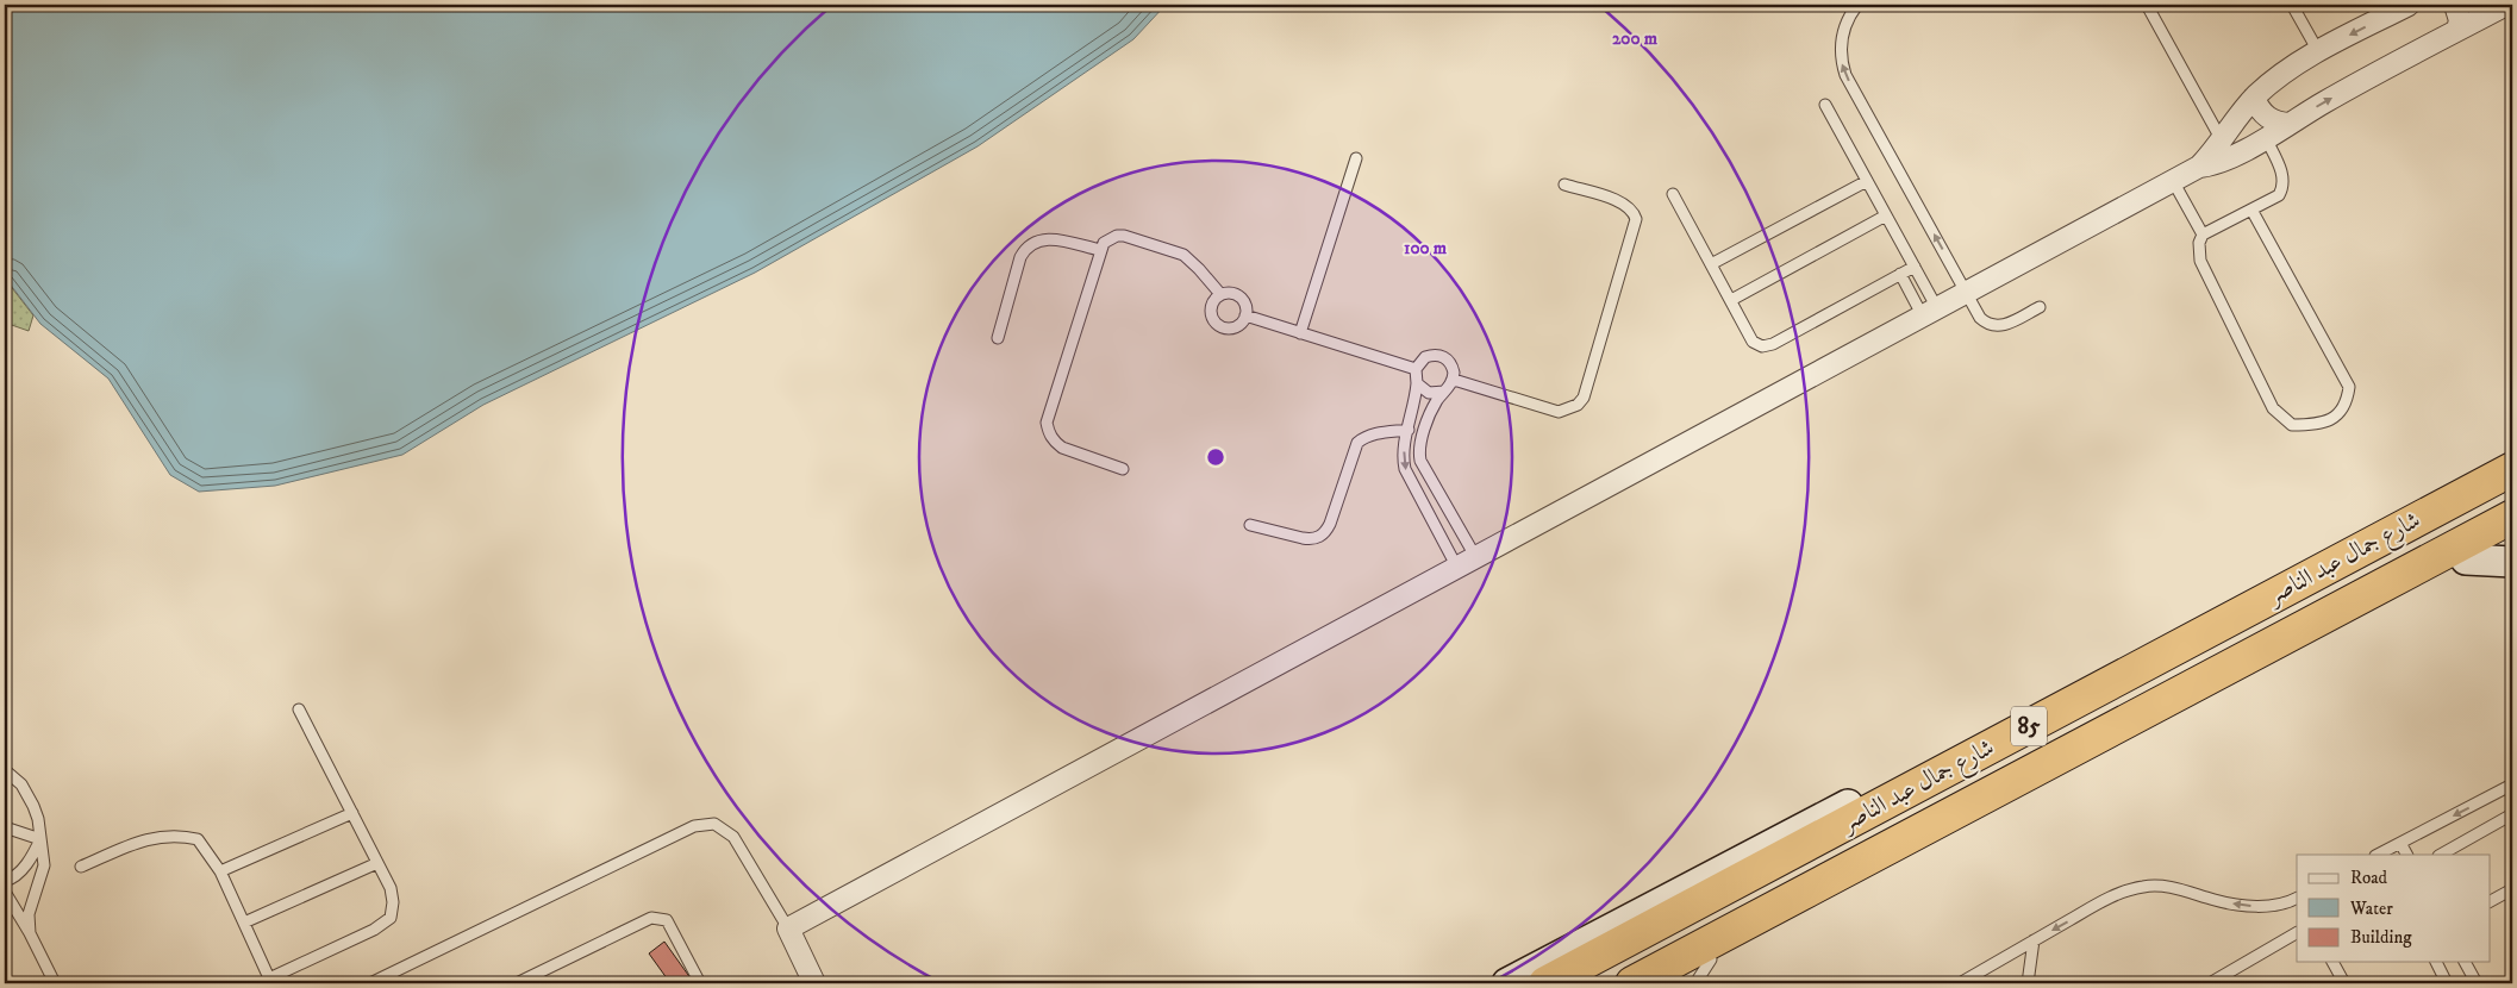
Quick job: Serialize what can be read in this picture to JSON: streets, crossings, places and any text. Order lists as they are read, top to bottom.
{
  "streets": {
    "highway": ["شارع جمال عبد الناصر", "85"]
  },
  "legend": ["Road", "Water", "Building"],
  "rings": ["200 m", "100 m"]
}
